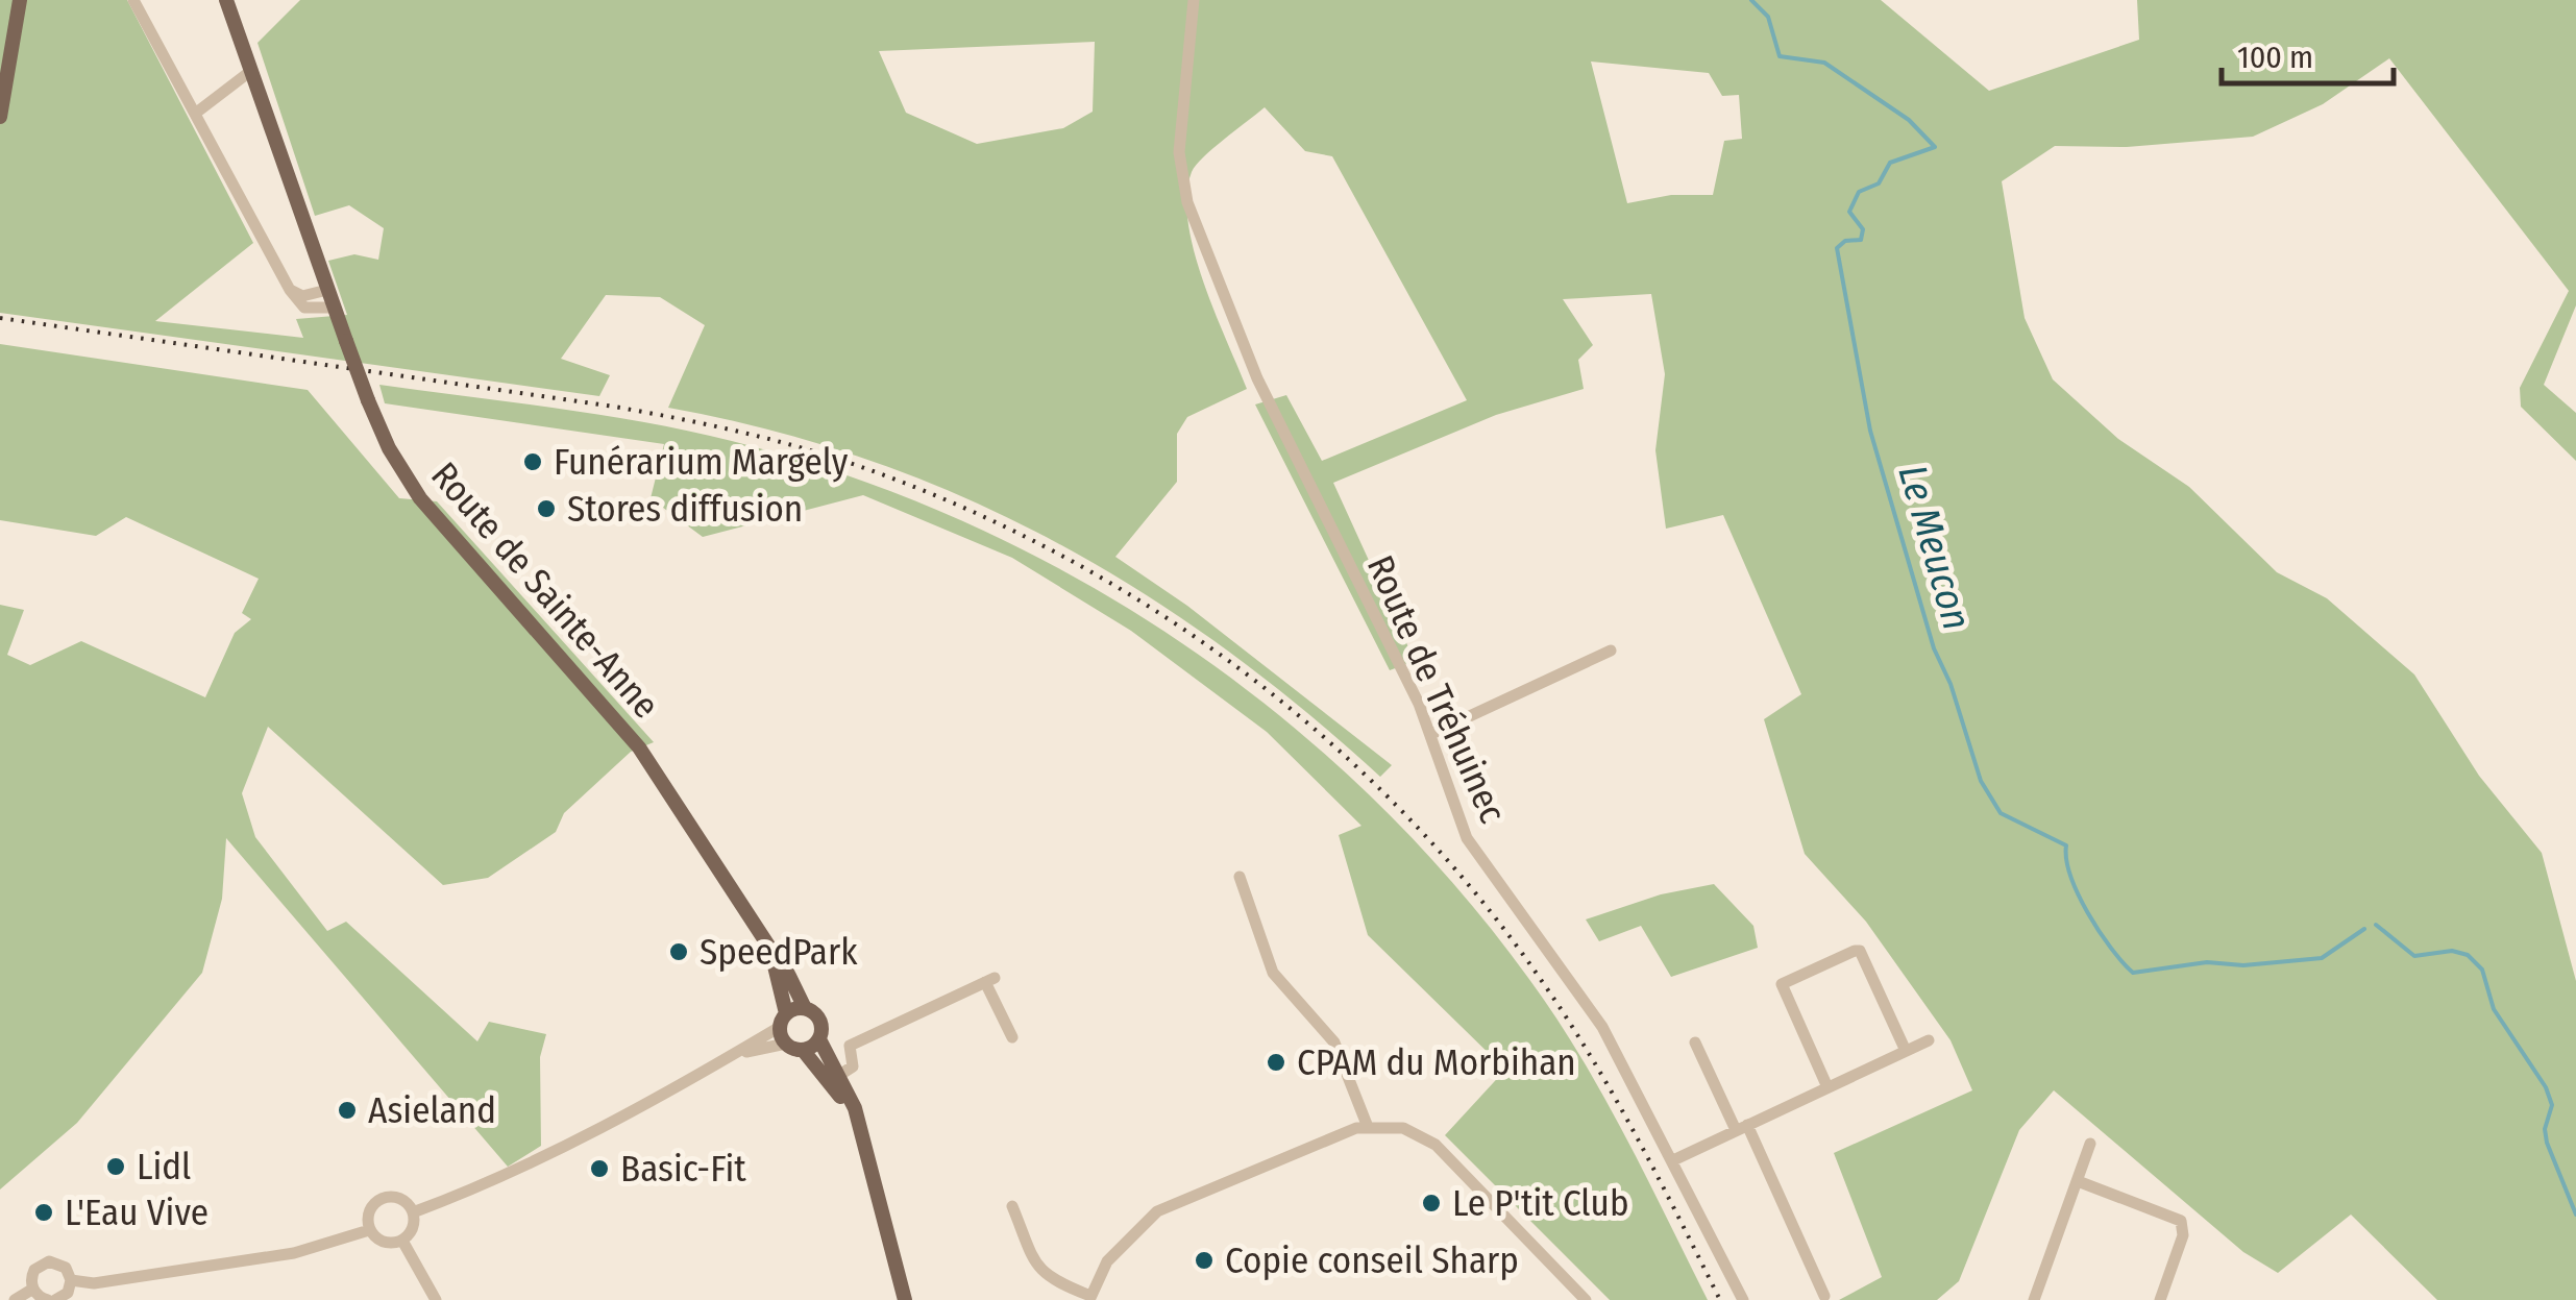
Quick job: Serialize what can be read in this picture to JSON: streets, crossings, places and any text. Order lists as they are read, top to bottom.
{
  "streets": {
    "main road": ["Route de Sainte-Anne"],
    "street": ["Route de Tréhuinec"]
  },
  "water": ["Le Meucon"],
  "places": [
    "Funérarium Margely",
    "Stores diffusion",
    "SpeedPark",
    "CPAM du Morbihan",
    "Asieland",
    "Lidl",
    "Basic-Fit",
    "Le P'tit Club",
    "L'Eau Vive",
    "Copie conseil Sharp"
  ],
  "scale_bar": "100 m"
}
